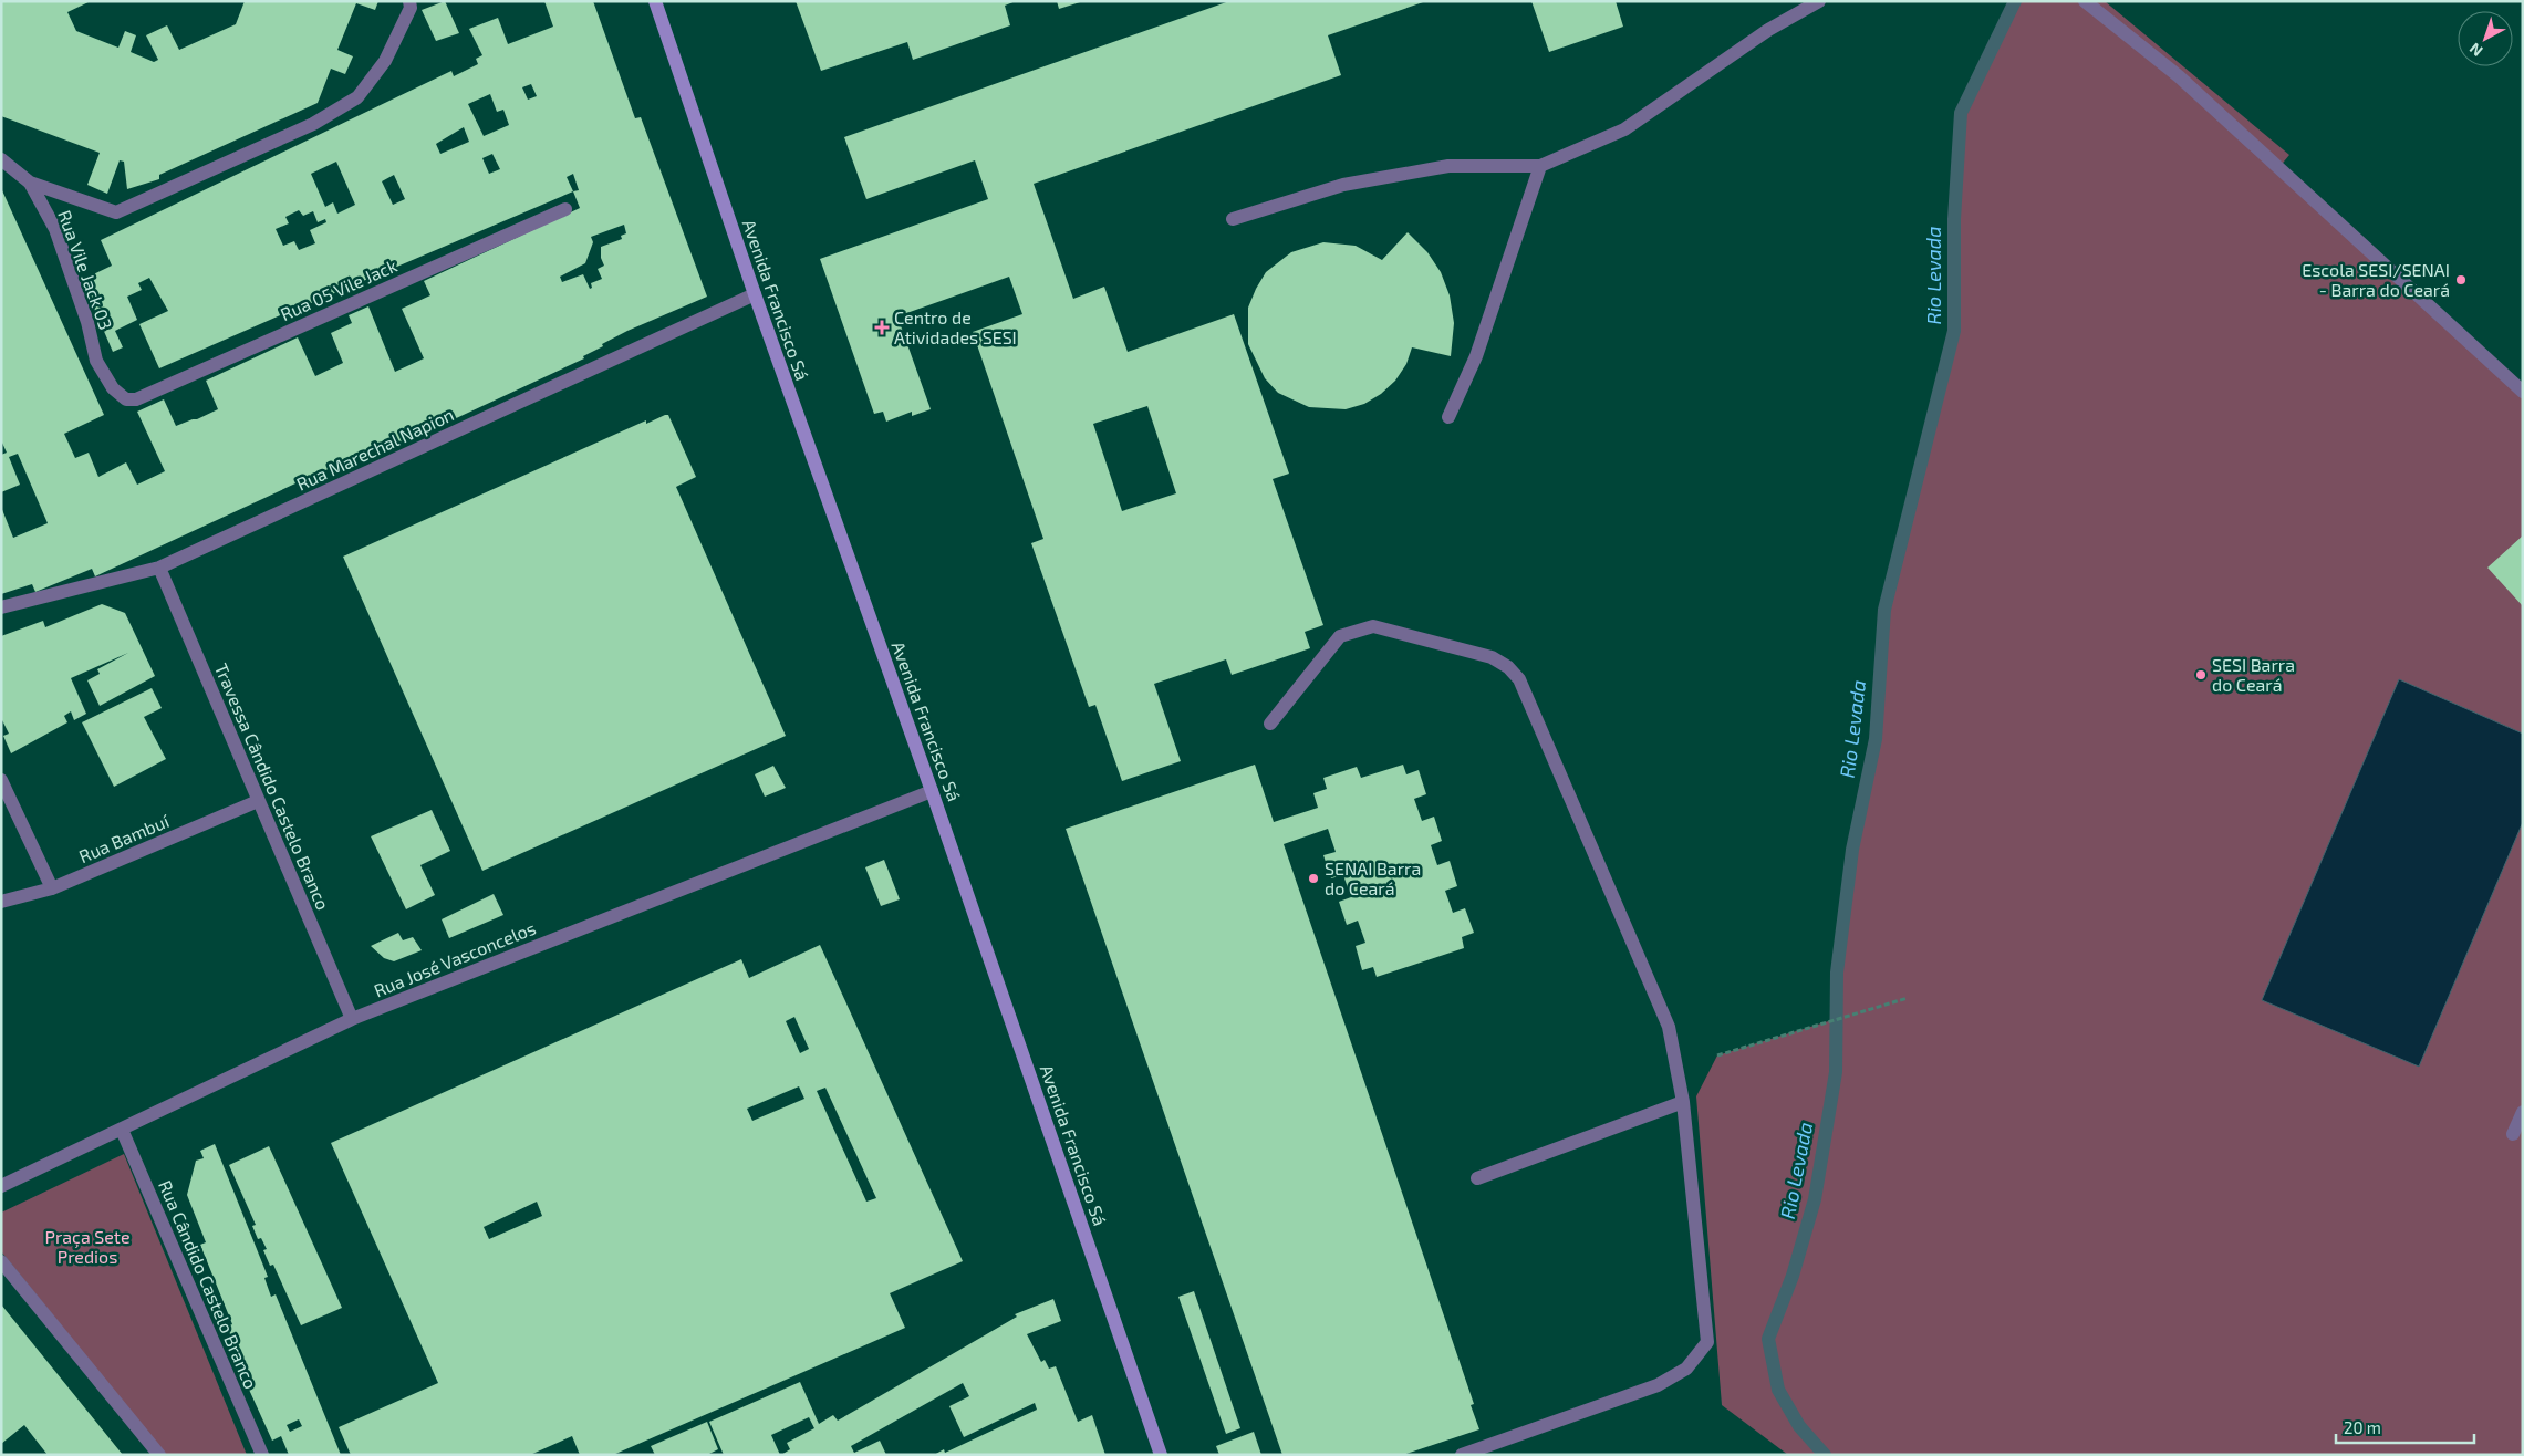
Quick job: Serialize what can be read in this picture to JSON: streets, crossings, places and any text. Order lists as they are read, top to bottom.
{
  "streets": {
    "main road": ["Avenida Francisco Sá"],
    "street": [
      "Rua Vile Jack 03",
      "Rua 05 Vile Jack",
      "Rua Marechal Napion",
      "Travessa Cândido Castelo Branco",
      "Rua Bambuí",
      "Rua José Vasconcelos",
      "Rua Cândido Castelo Branco"
    ]
  },
  "crossings": [
    ["Rua Vile Jack 03", "Rua 05 Vile Jack"],
    ["Avenida Francisco Sá", "Rua Marechal Napion"],
    ["Avenida Francisco Sá", "Rua José Vasconcelos"],
    ["Rua Marechal Napion", "Travessa Cândido Castelo Branco"],
    ["Travessa Cândido Castelo Branco", "Rua Bambuí"],
    ["Travessa Cândido Castelo Branco", "Rua José Vasconcelos"],
    ["Rua José Vasconcelos", "Rua Cândido Castelo Branco"]
  ],
  "water": ["Rio Levada"],
  "parks": ["Praça Sete Predios"],
  "places": {
    "other": ["Escola SESI/SENAI - Barra do Ceará", "SESI Barra do Ceará", "SENAI Barra do Ceará"],
    "health": ["Centro de Atividades SESI"]
  },
  "scale_bar": "20 m",
  "north": "bottom left"
}
